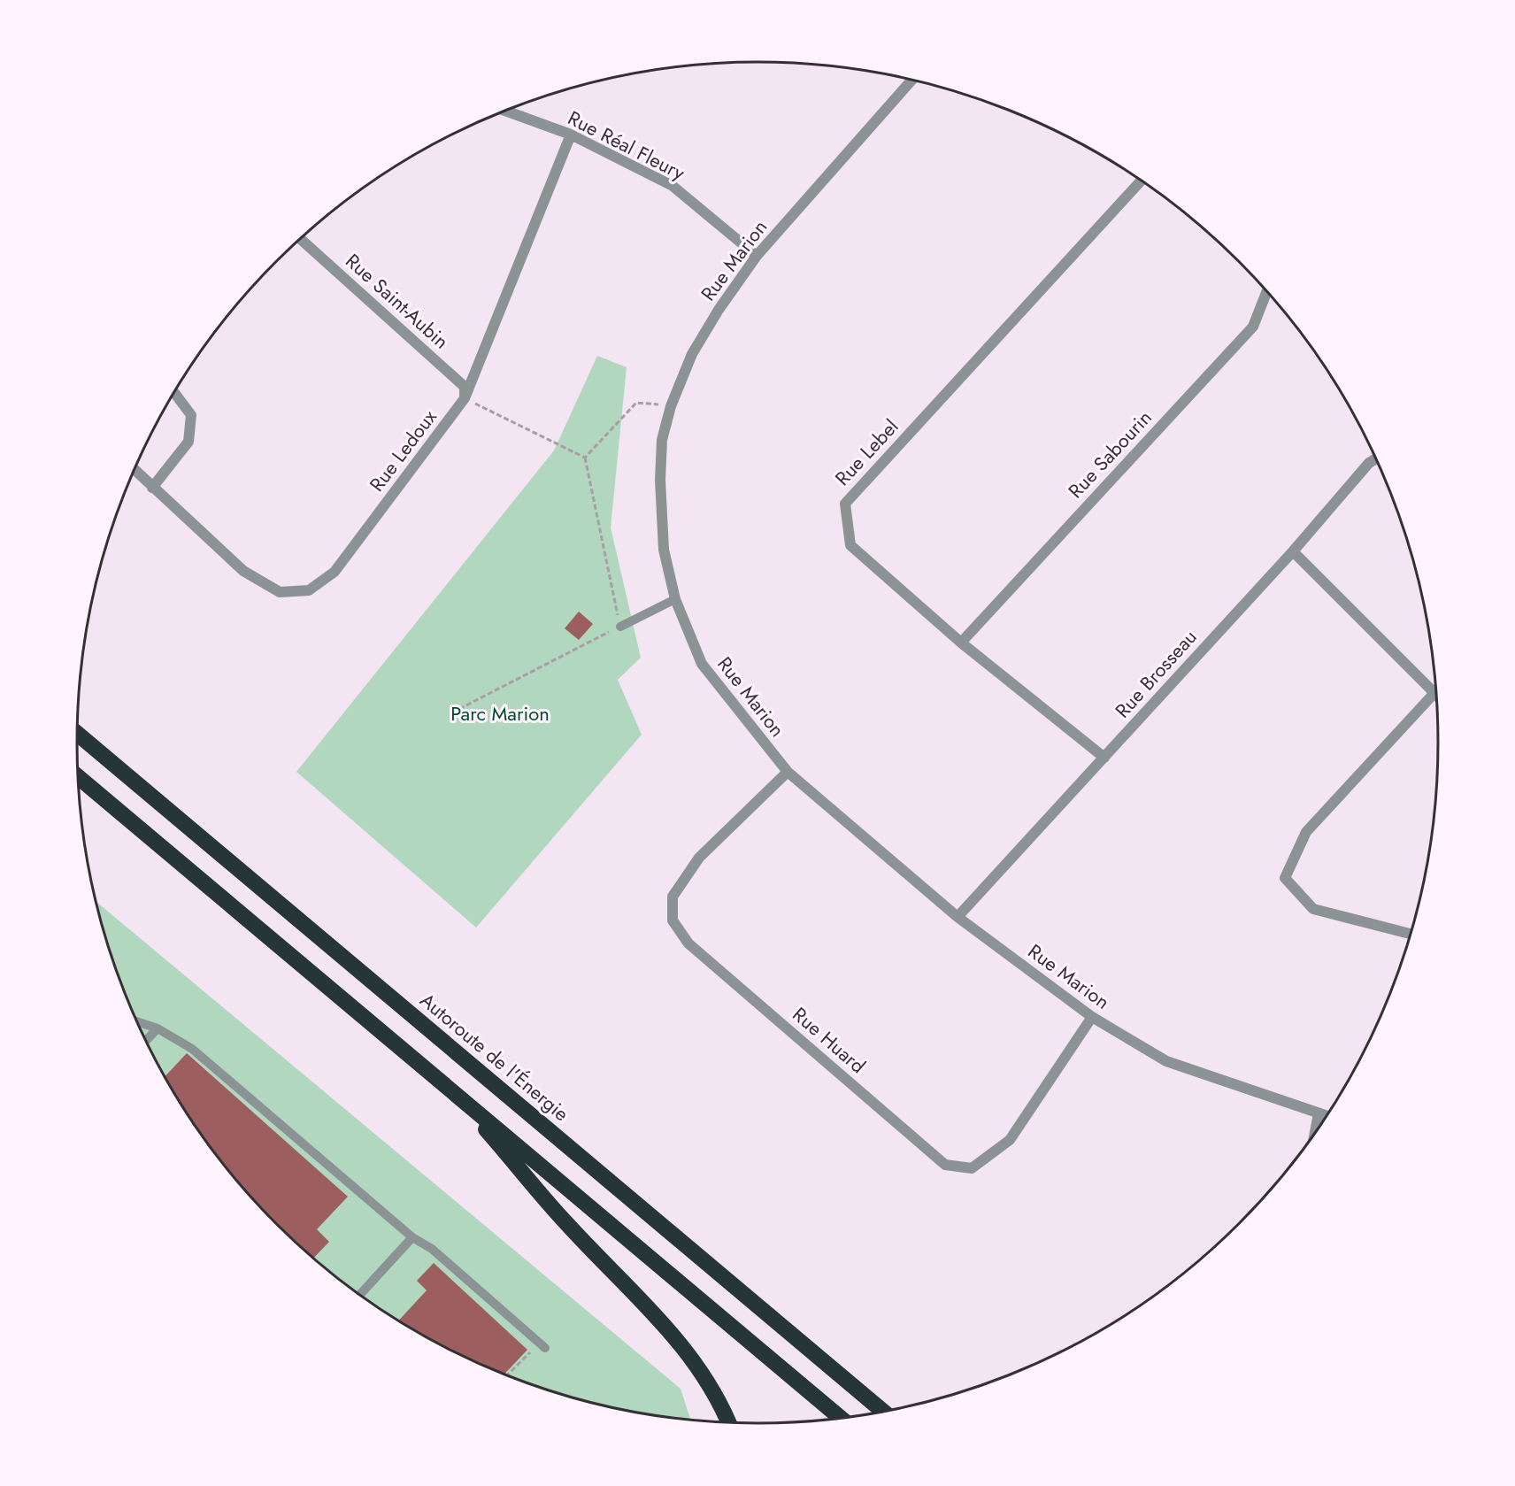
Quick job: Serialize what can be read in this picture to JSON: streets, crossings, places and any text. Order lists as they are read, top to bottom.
{
  "streets": {
    "highway": ["Autoroute de l'Énergie"],
    "street": [
      "Rue Réal Fleury",
      "Rue Marion",
      "Rue Saint-Aubin",
      "Rue Ledoux",
      "Rue Lebel",
      "Rue Sabourin",
      "Rue Brosseau",
      "Rue Huard"
    ]
  },
  "crossings": [
    ["Rue Réal Fleury", "Rue Marion"],
    ["Rue Réal Fleury", "Rue Ledoux"],
    ["Rue Marion", "Rue Brosseau"],
    ["Rue Marion", "Rue Huard"],
    ["Rue Saint-Aubin", "Rue Ledoux"],
    ["Rue Lebel", "Rue Sabourin"],
    ["Rue Lebel", "Rue Brosseau"]
  ],
  "parks": ["Parc Marion"]
}
